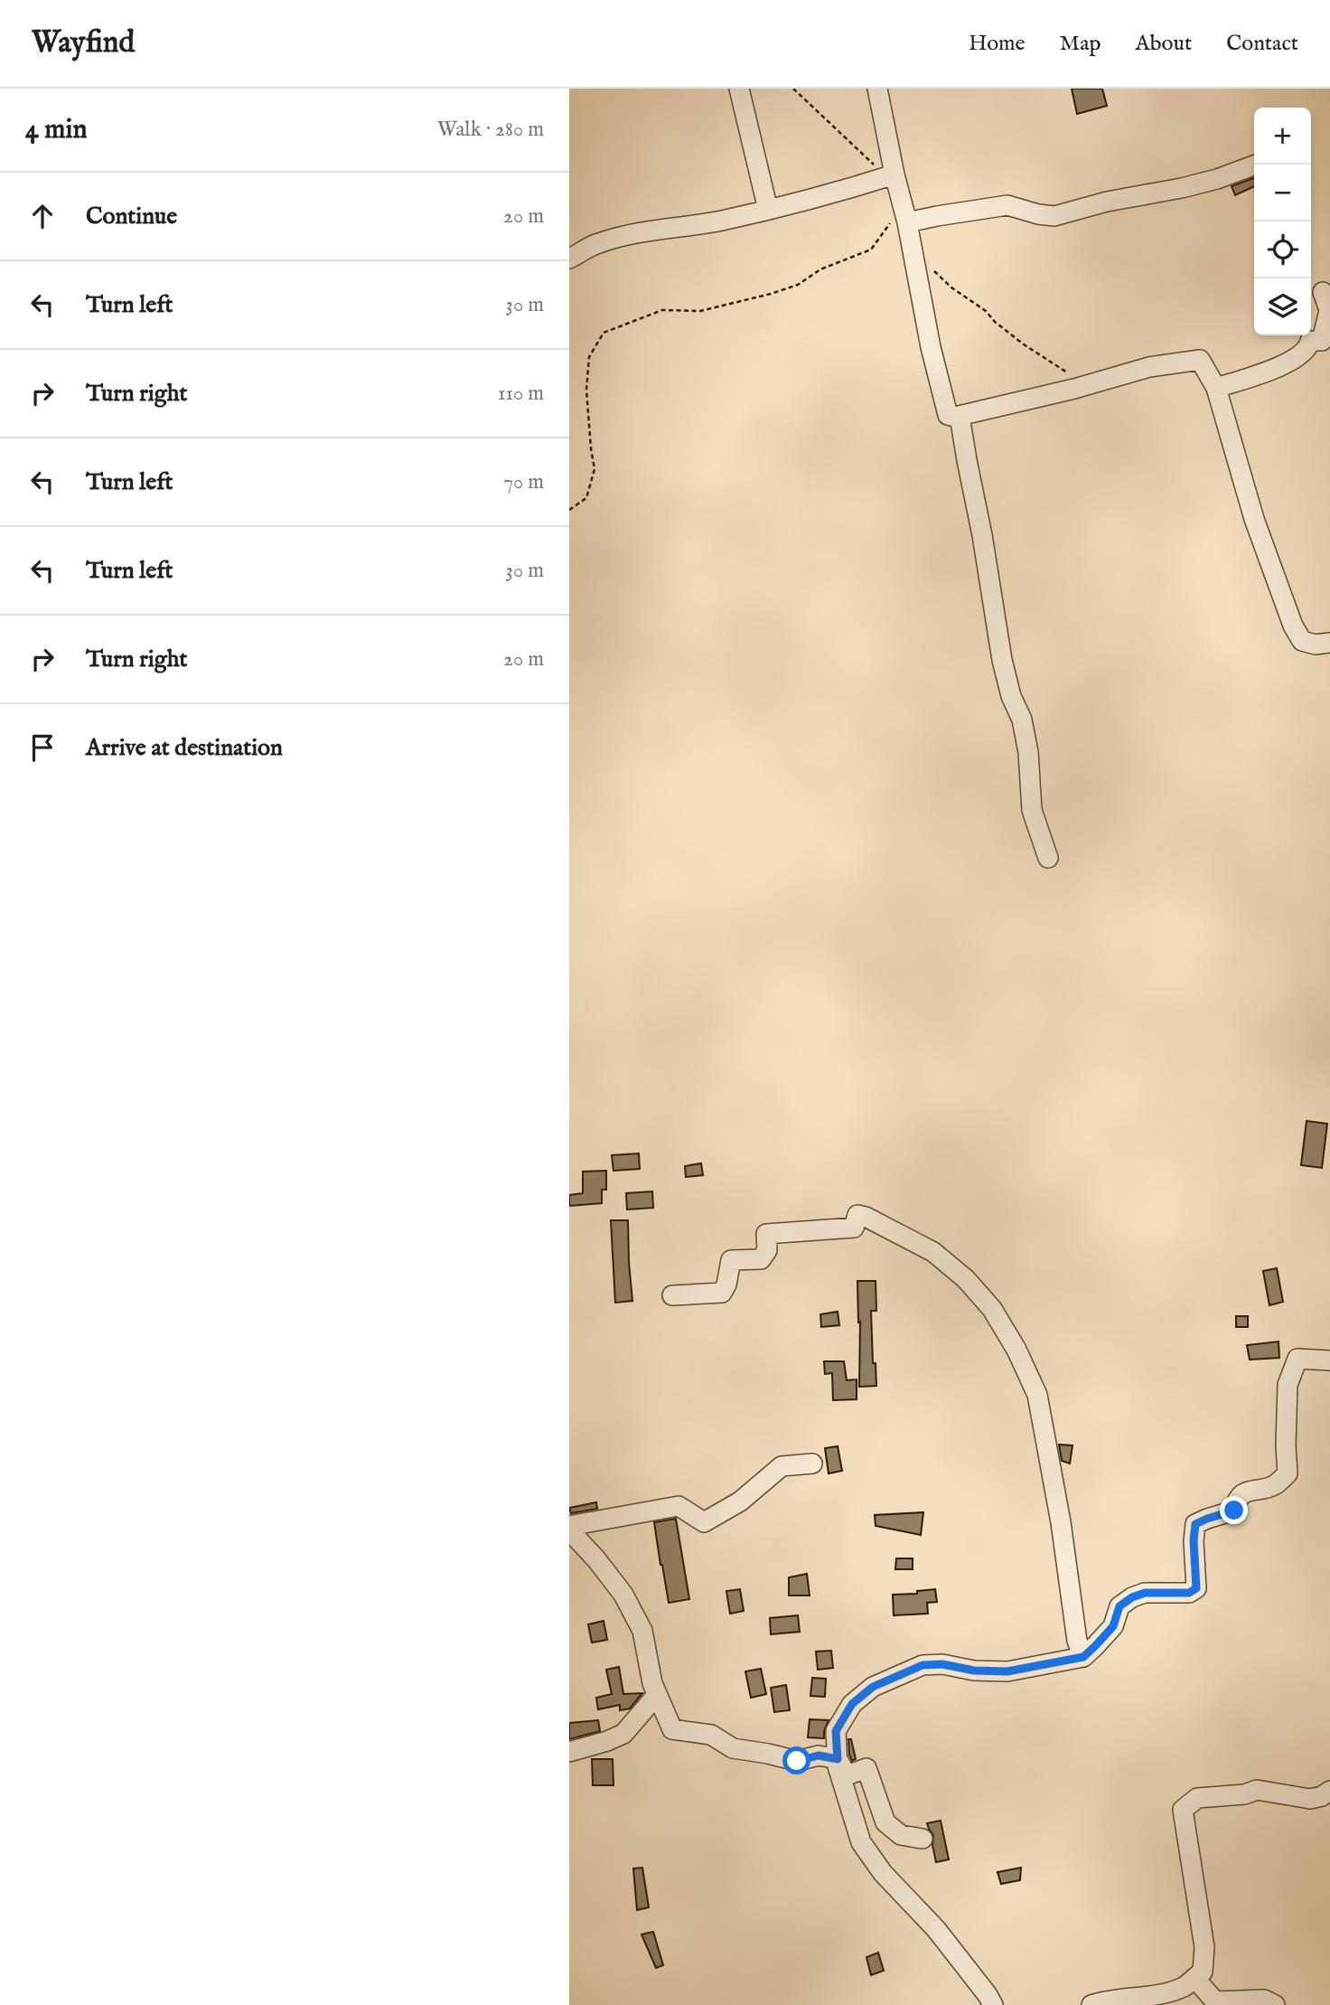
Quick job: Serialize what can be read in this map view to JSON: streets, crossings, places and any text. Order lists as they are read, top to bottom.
{
  "page": {
    "header": "Wayfind",
    "nav": [
      "Home",
      "Map",
      "About",
      "Contact"
    ],
    "heading": ["4 min", "Walk · 280 m"],
    "map_buttons": ["+", "−"],
    "list": [
      ["Continue", "20 m"],
      ["Turn left", "30 m"],
      ["Turn right", "110 m"],
      ["Turn left", "70 m"],
      ["Turn left", "30 m"],
      ["Turn right", "20 m"],
      "Arrive at destination"
    ]
  }
}
